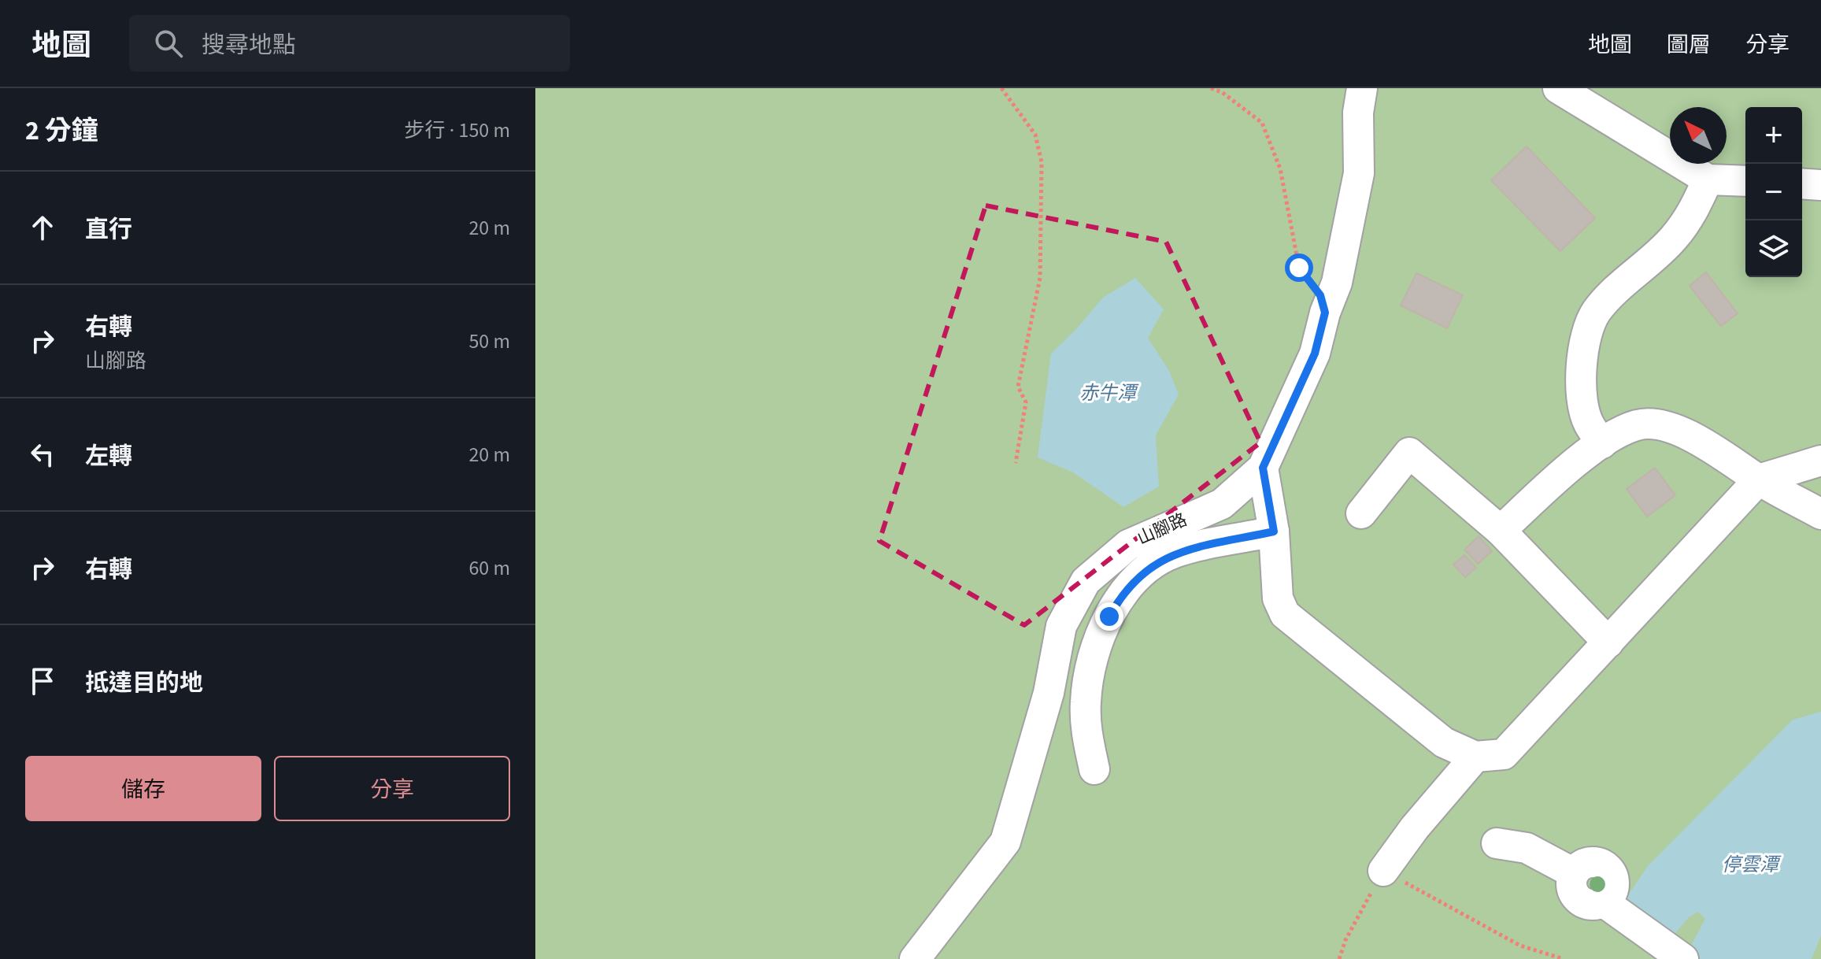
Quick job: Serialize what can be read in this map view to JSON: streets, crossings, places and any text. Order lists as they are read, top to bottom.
{
  "streets": {
    "street": ["山腳路"]
  },
  "water": ["赤牛潭", "停雲潭"],
  "north": "top left",
  "page": {
    "header": "地圖",
    "search": "搜尋地點",
    "nav": ["地圖", "圖層", "分享"],
    "heading": ["2 分鐘", "步行 · 150 m"],
    "map_buttons": ["+", "−"],
    "list": [
      ["直行", "20 m"],
      ["右轉", "山腳路", "50 m"],
      ["左轉", "20 m"],
      ["右轉", "60 m"],
      "抵達目的地"
    ],
    "buttons": ["儲存", "分享"]
  }
}
